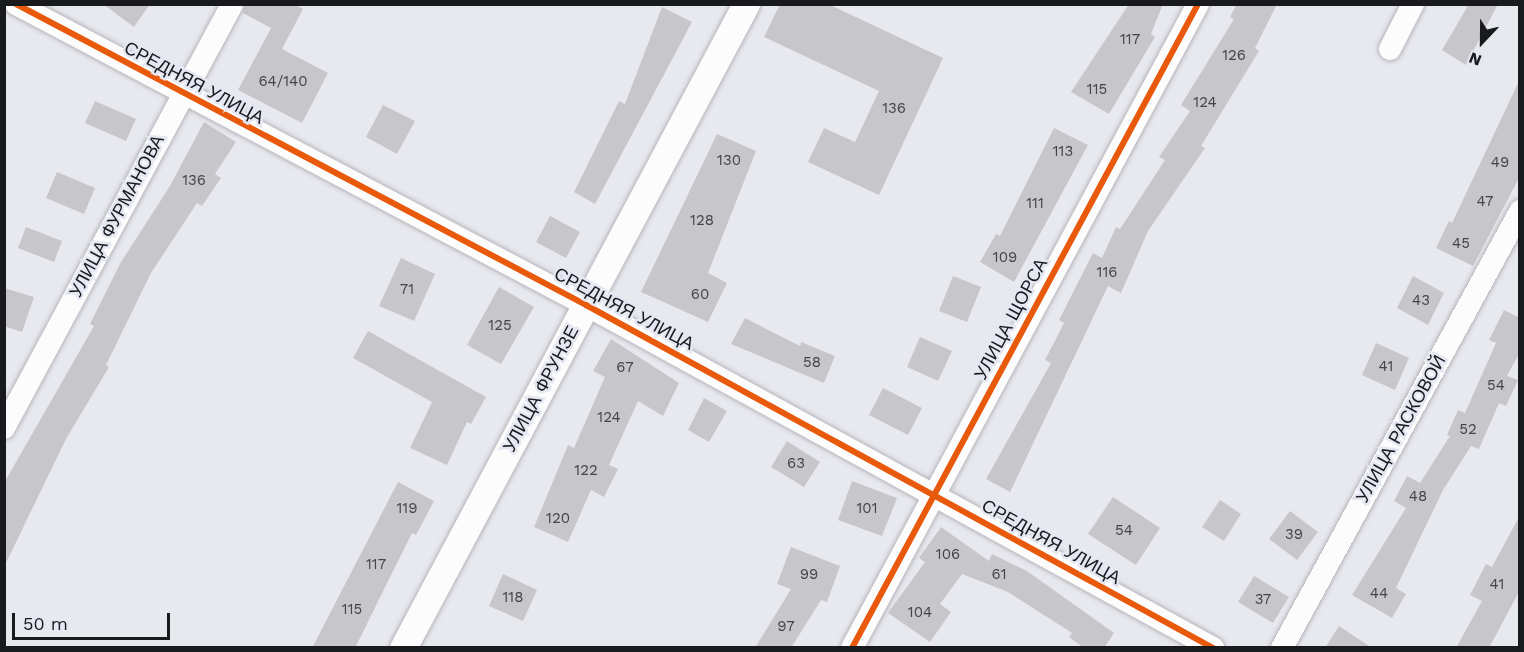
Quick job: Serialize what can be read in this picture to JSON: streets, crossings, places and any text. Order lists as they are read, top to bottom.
{
  "streets": {
    "street": [
      "СРЕДНЯЯ УЛИЦА",
      "УЛИЦА ФУРМАНОВА",
      "УЛИЦА ЩОРСА",
      "УЛИЦА ФРУНЗЕ",
      "УЛИЦА РАСКОВОЙ"
    ]
  },
  "crossings": [
    ["СРЕДНЯЯ УЛИЦА", "УЛИЦА ФУРМАНОВА"],
    ["СРЕДНЯЯ УЛИЦА", "УЛИЦА ЩОРСА"],
    ["СРЕДНЯЯ УЛИЦА", "УЛИЦА ФРУНЗЕ"]
  ],
  "house_numbers": [
    "117",
    "126",
    "64/140",
    "115",
    "124",
    "136",
    "113",
    "130",
    "49",
    "136",
    "47",
    "111",
    "128",
    "45",
    "109",
    "116",
    "71",
    "60",
    "43",
    "125",
    "58",
    "41",
    "67",
    "54",
    "124",
    "52",
    "63",
    "122",
    "48",
    "119",
    "101",
    "120",
    "54",
    "39",
    "106",
    "117",
    "99",
    "61",
    "41",
    "44",
    "118",
    "37",
    "115",
    "104",
    "97"
  ],
  "scale_bar": "50 m",
  "north": "bottom"
}
